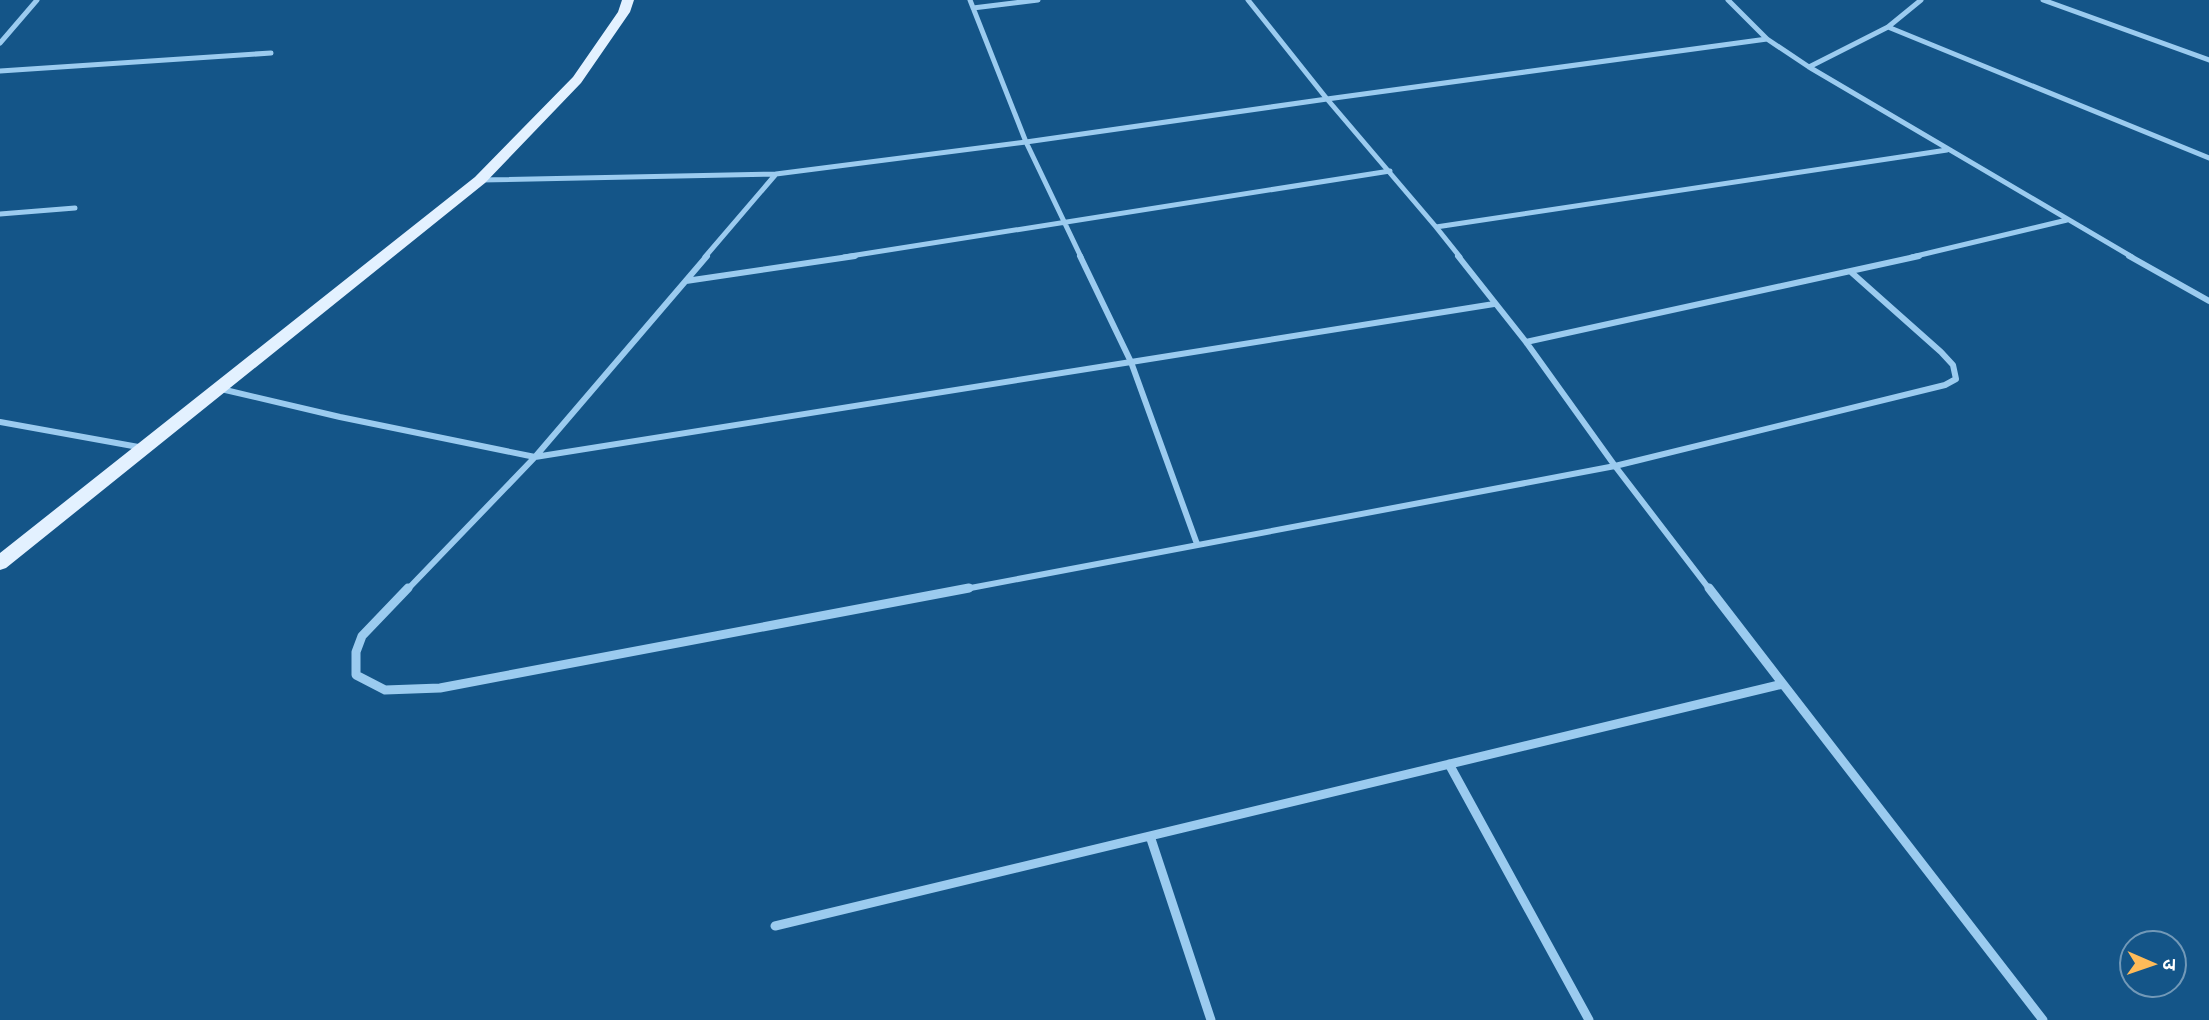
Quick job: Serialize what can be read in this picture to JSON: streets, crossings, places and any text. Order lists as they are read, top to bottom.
{
  "north": "right"
}
